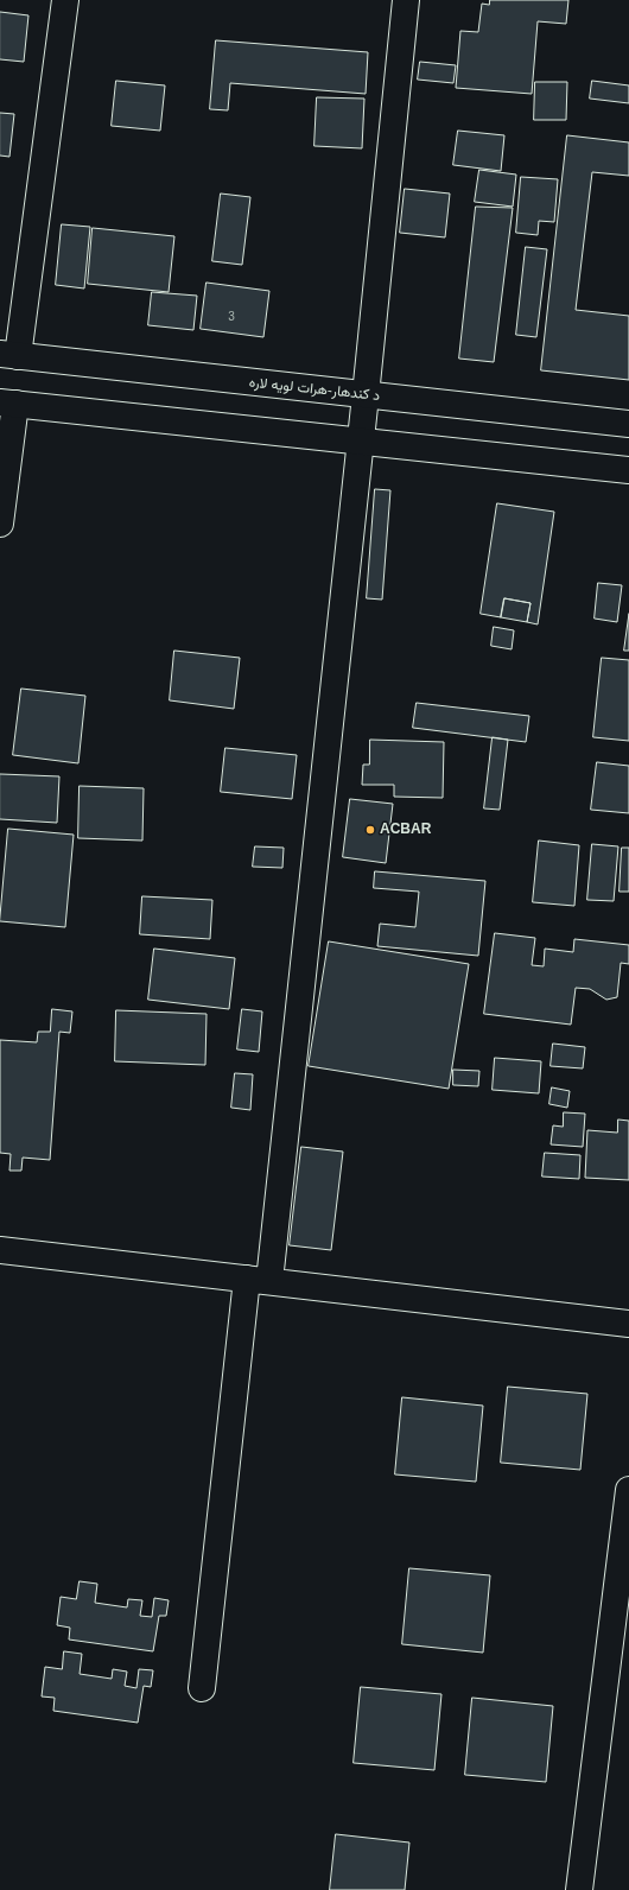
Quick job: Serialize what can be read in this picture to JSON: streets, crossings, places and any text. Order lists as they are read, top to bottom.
{
  "streets": {
    "main road": ["د کندهار-هرات لويه لاره"]
  },
  "places": ["ACBAR"],
  "house_numbers": ["3"]
}
